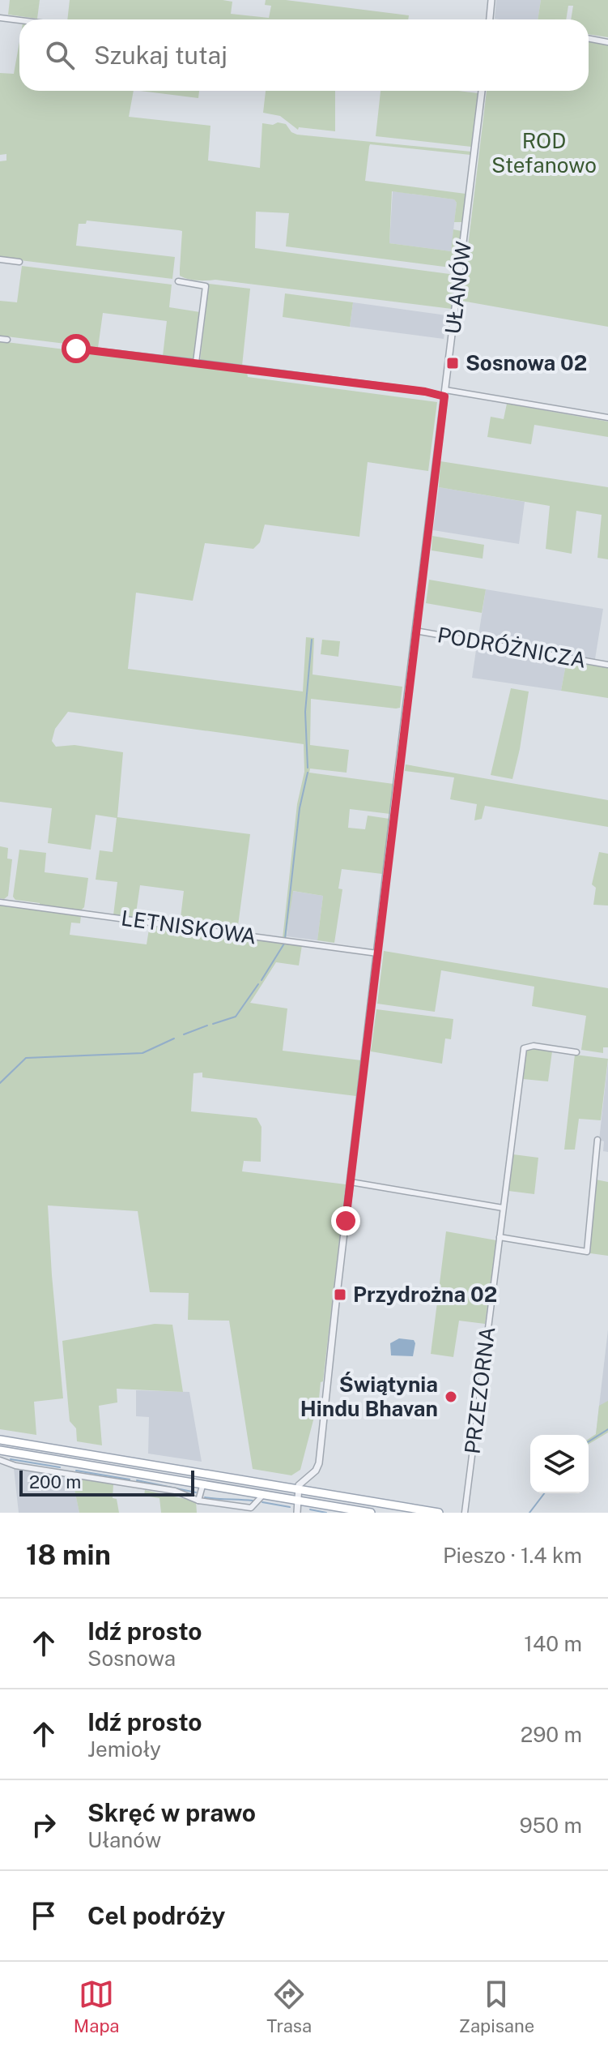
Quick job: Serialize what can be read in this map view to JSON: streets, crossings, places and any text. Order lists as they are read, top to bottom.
{
  "streets": {
    "street": [
      "UŁANÓW",
      "PODRÓŻNICZA",
      "LETNISKOWA",
      "PRZEZORNA"
    ]
  },
  "crossings": [
    ["UŁANÓW", "PODRÓŻNICZA"],
    ["UŁANÓW", "LETNISKOWA"]
  ],
  "parks": ["ROD Stefanowo"],
  "places": {
    "transit": ["Sosnowa 02", "Przydrożna 02"],
    "other": ["Świątynia Hindu Bhavan"]
  },
  "scale_bar": "200 m",
  "page": {
    "search": "Szukaj tutaj",
    "scale": "200 m",
    "heading": ["18 min", "Pieszo · 1.4 km"],
    "list": [
      ["Idź prosto", "Sosnowa", "140 m"],
      ["Idź prosto", "Jemioły", "290 m"],
      ["Skręć w prawo", "Ułanów", "950 m"],
      "Cel podróży"
    ],
    "nav": ["Mapa", "Trasa", "Zapisane"]
  }
}
